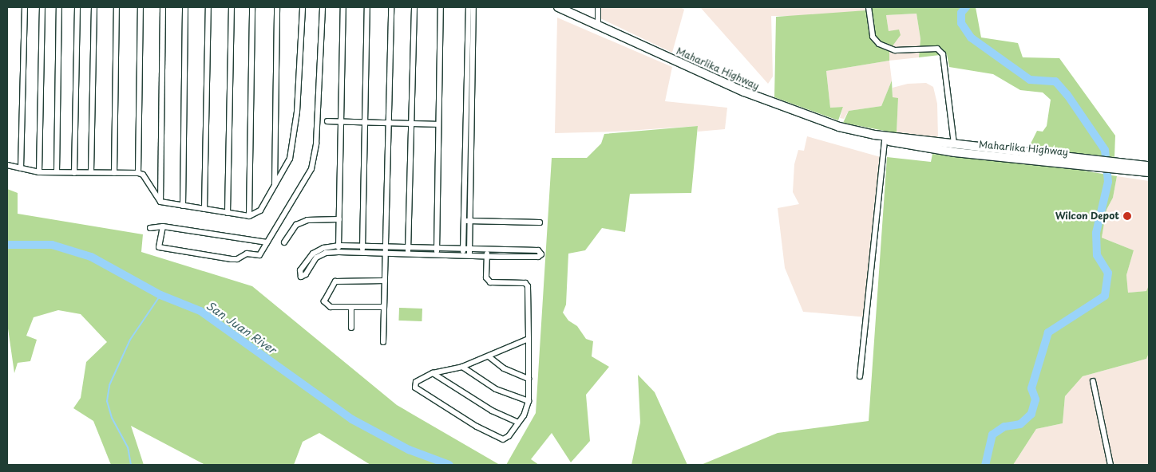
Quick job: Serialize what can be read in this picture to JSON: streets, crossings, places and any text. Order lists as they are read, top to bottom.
{
  "streets": {
    "highway": ["Maharlika Highway"]
  },
  "water": ["San Juan River"],
  "places": ["Wilcon Depot"]
}
